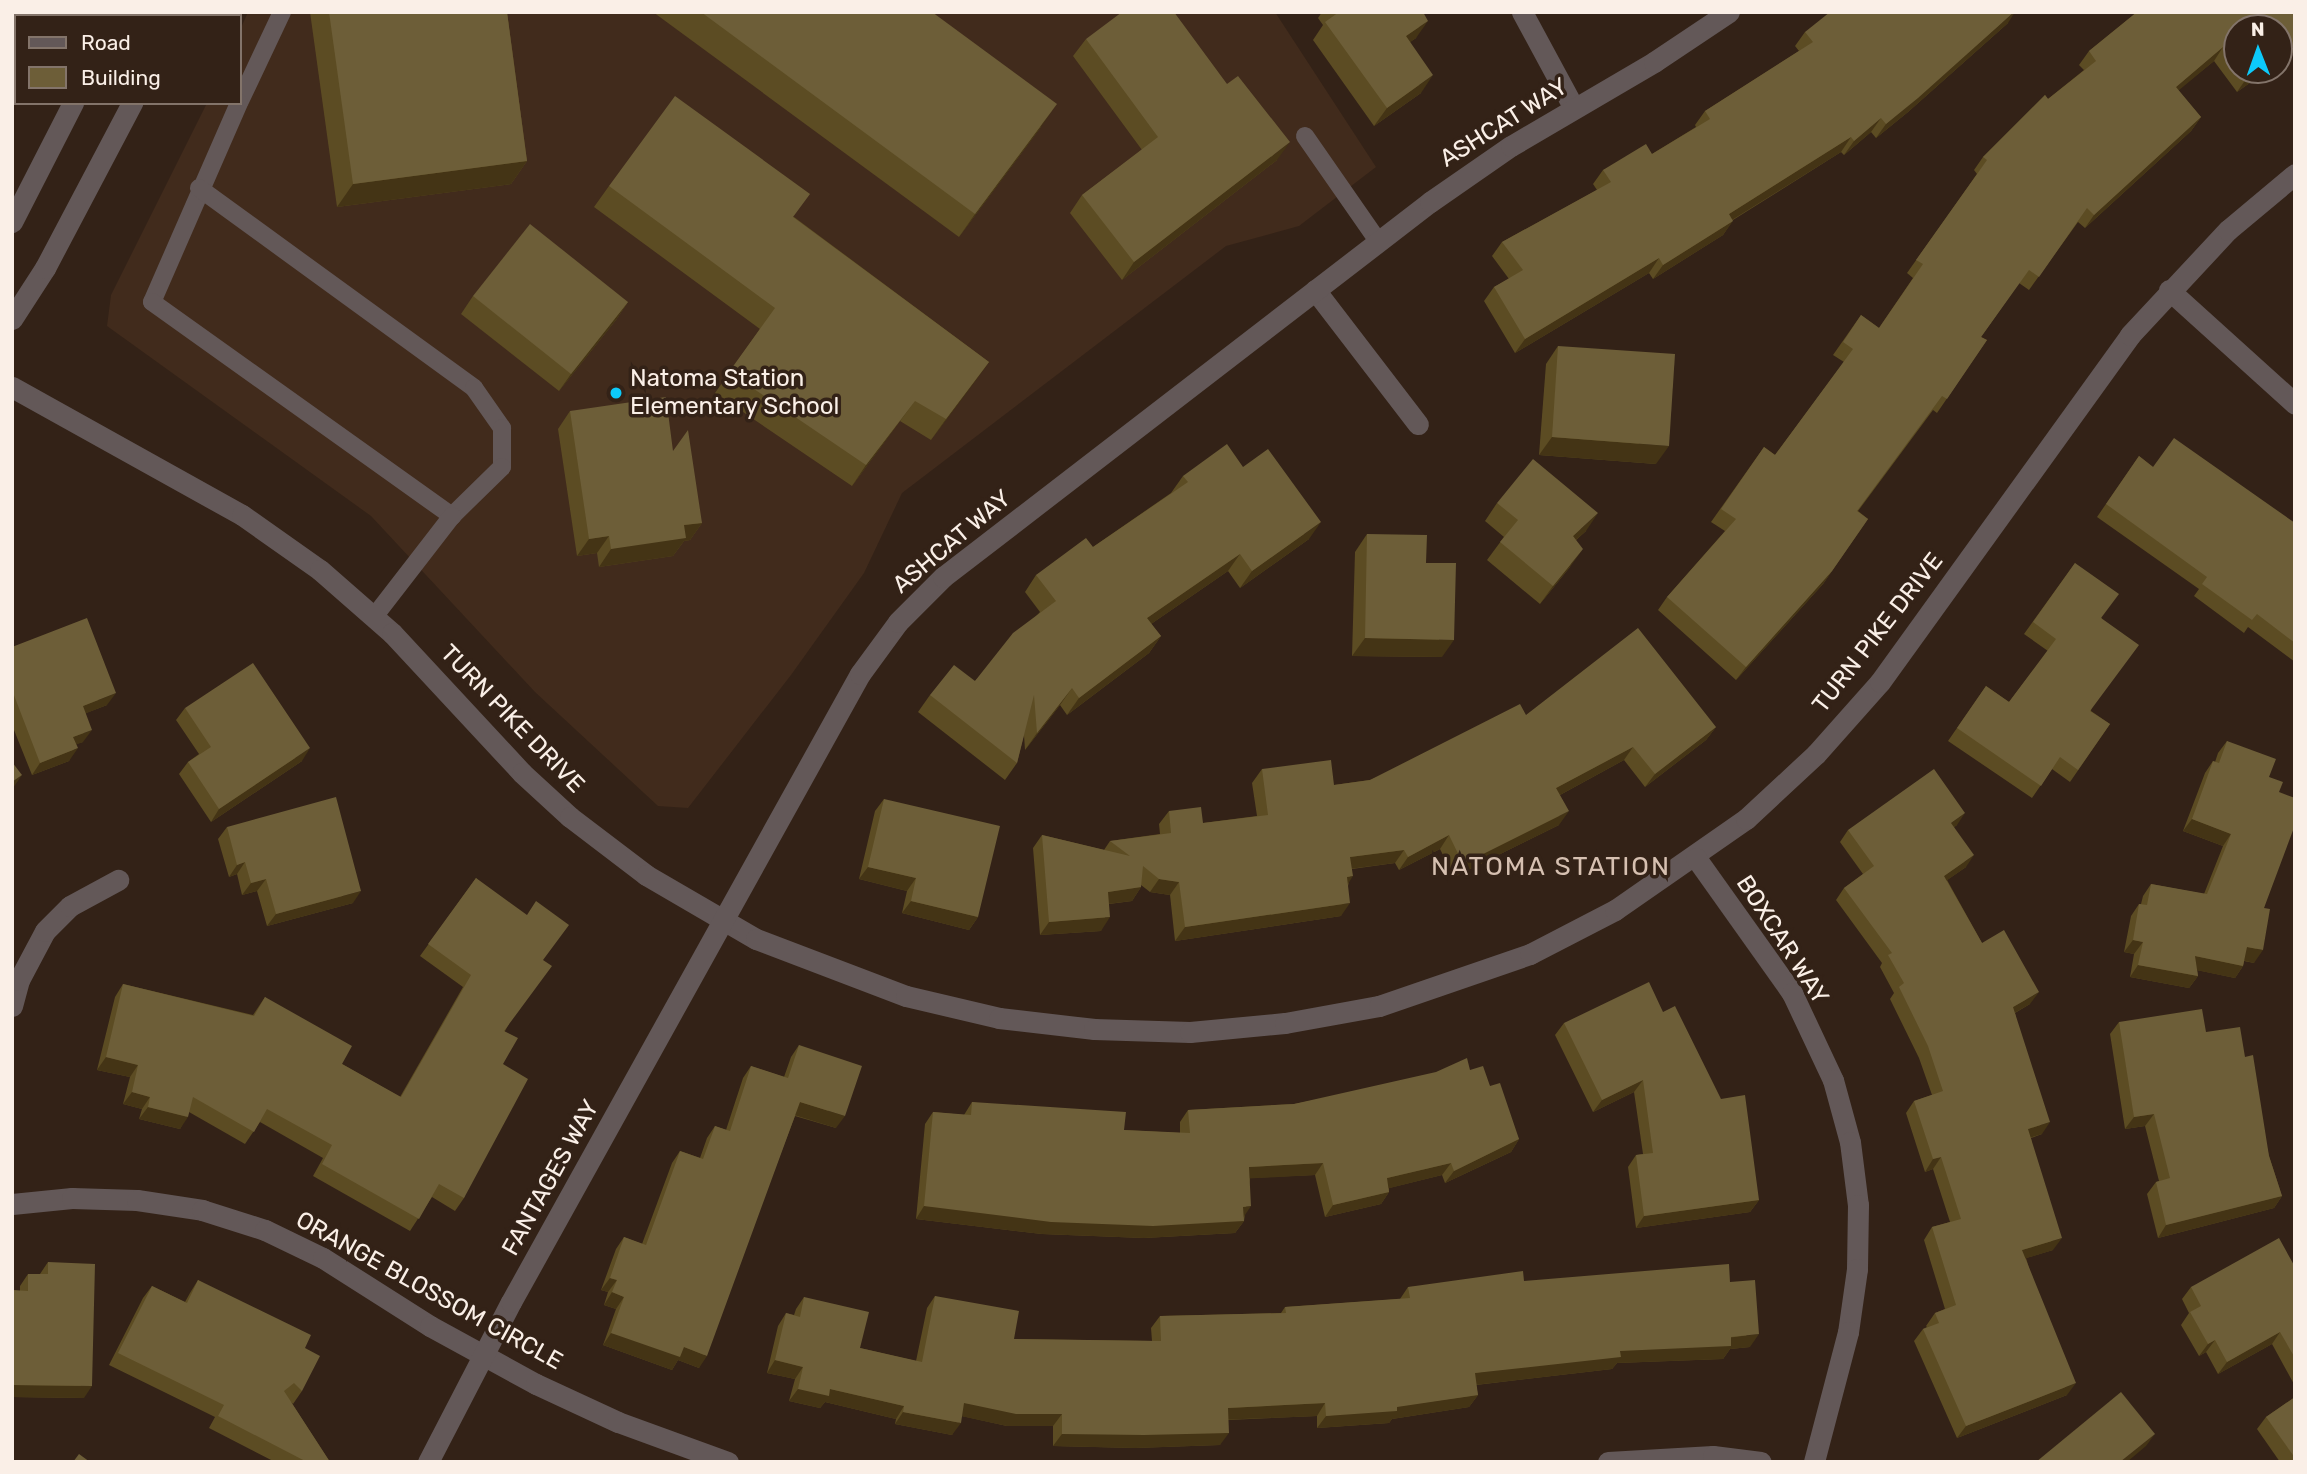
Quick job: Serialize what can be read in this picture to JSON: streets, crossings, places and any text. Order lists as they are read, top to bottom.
{
  "streets": {
    "street": [
      "ASHCAT WAY",
      "TURN PIKE DRIVE",
      "BOXCAR WAY",
      "FANTAGES WAY",
      "ORANGE BLOSSOM CIRCLE"
    ]
  },
  "crossings": [
    ["ASHCAT WAY", "TURN PIKE DRIVE"],
    ["ASHCAT WAY", "FANTAGES WAY"],
    ["TURN PIKE DRIVE", "BOXCAR WAY"],
    ["TURN PIKE DRIVE", "FANTAGES WAY"],
    ["FANTAGES WAY", "ORANGE BLOSSOM CIRCLE"]
  ],
  "districts": ["NATOMA STATION"],
  "places": ["Natoma Station Elementary School"],
  "legend": ["Road", "Building"],
  "north": "top"
}
